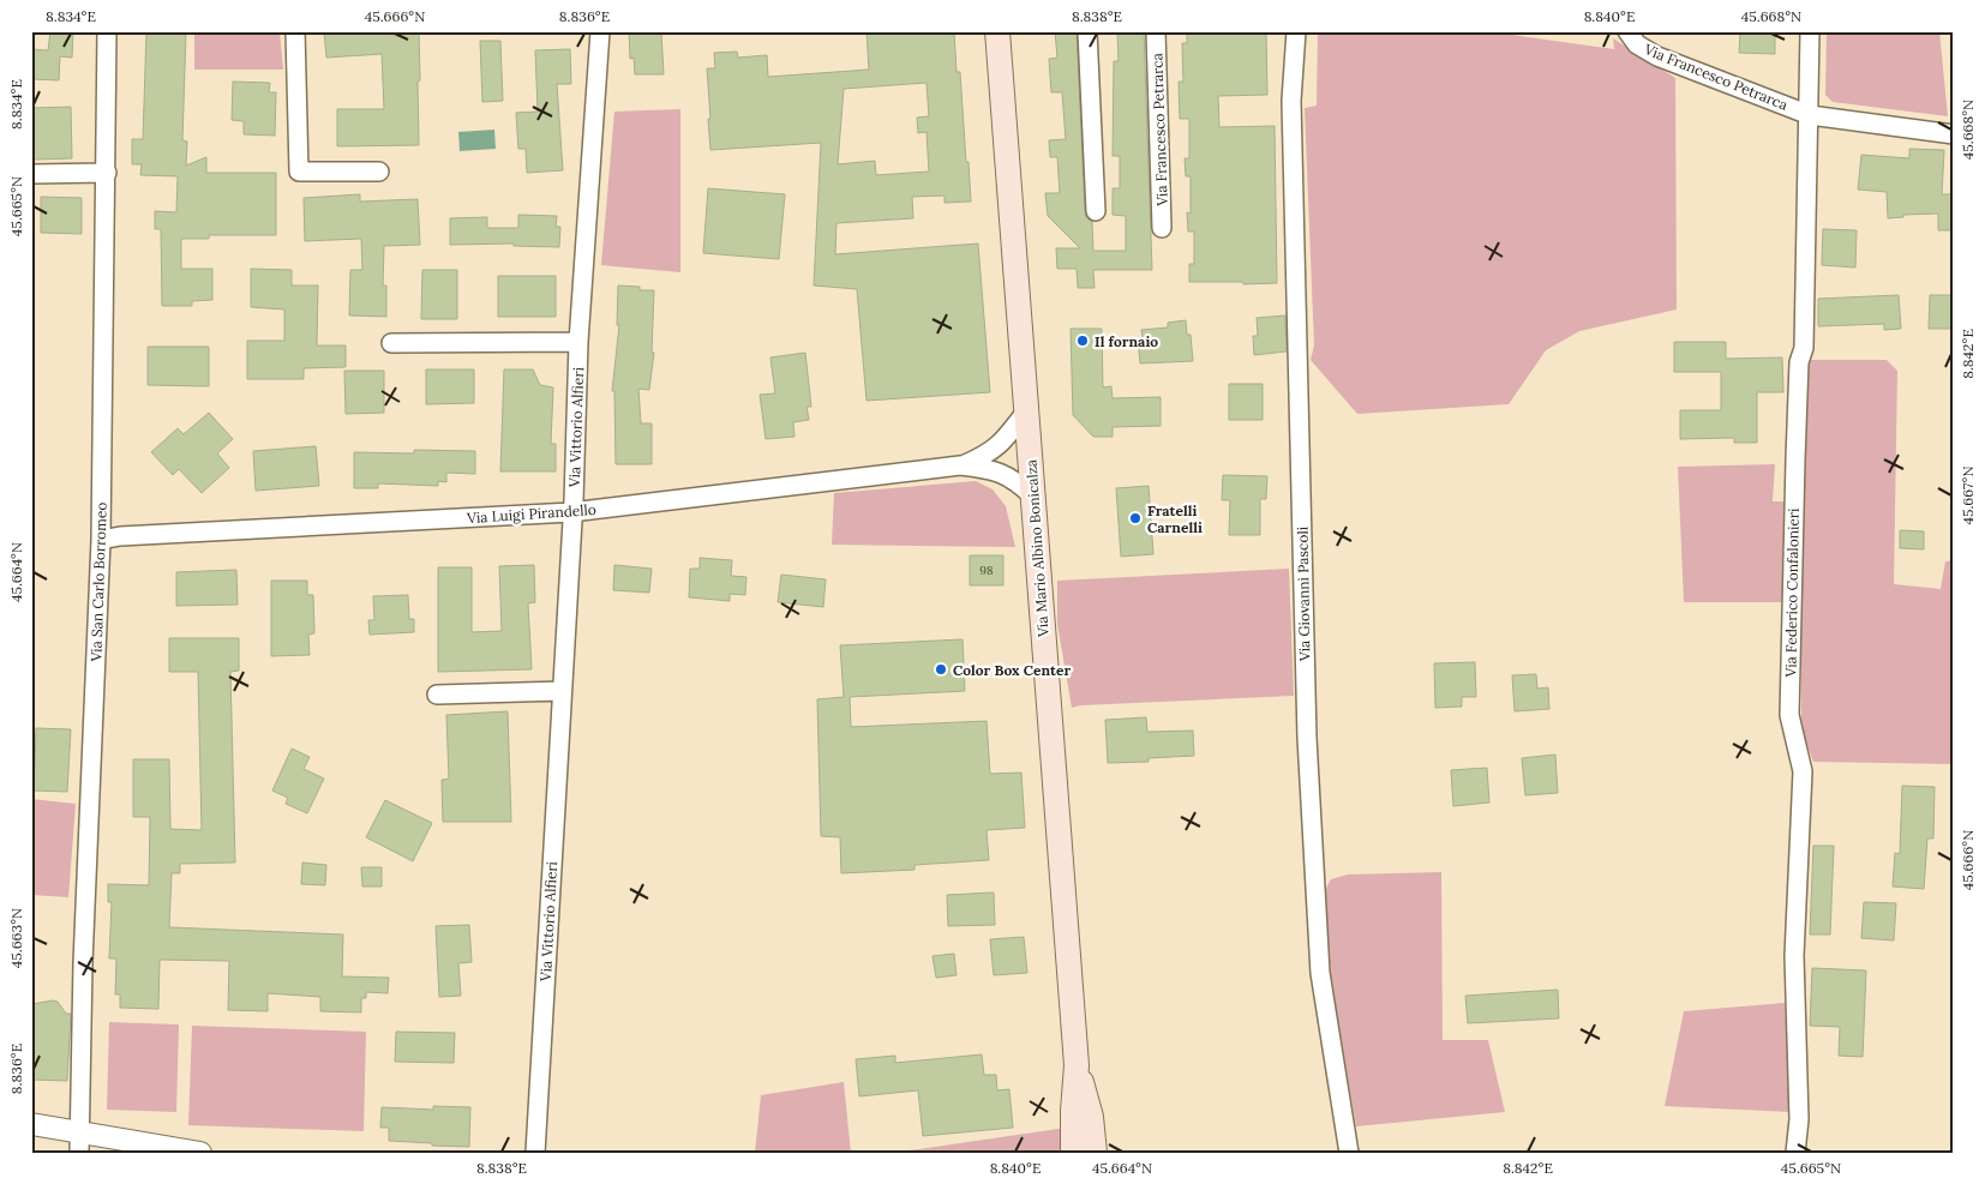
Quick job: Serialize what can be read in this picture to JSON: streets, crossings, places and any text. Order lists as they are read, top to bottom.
{
  "streets": {
    "main road": ["Via Mario Albino Bonicalza"],
    "street": [
      "Via Francesco Petrarca",
      "Via Vittorio Alfieri",
      "Via Luigi Pirandello",
      "Via San Carlo Borromeo",
      "Via Federico Confalonieri",
      "Via Giovanni Pascoli"
    ]
  },
  "crossings": [
    ["Via Francesco Petrarca", "Via Federico Confalonieri"],
    ["Via Vittorio Alfieri", "Via Luigi Pirandello"],
    ["Via Luigi Pirandello", "Via Mario Albino Bonicalza"],
    ["Via Luigi Pirandello", "Via San Carlo Borromeo"]
  ],
  "places": ["Il fornaio", "Fratelli Carnelli", "Color Box Center"],
  "house_numbers": ["98"],
  "coordinates": [
    "8.834°E",
    "45.666°N",
    "8.836°E",
    "8.838°E",
    "8.840°E",
    "45.668°N",
    "45.665°N",
    "8.842°E",
    "45.667°N",
    "45.664°N",
    "45.663°N"
  ]
}
